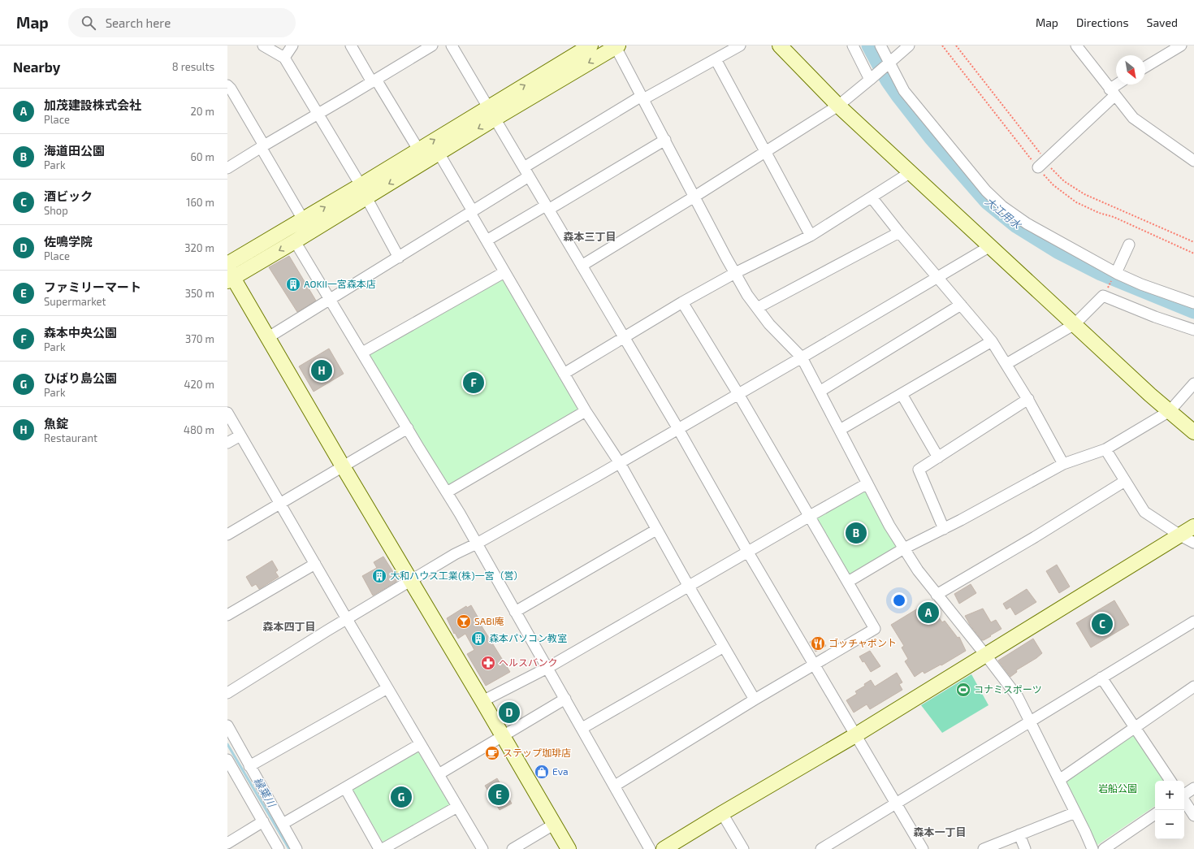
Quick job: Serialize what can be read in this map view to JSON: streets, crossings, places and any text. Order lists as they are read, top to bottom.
{
  "districts": ["森本三丁目", "森本四丁目", "森本一丁目"],
  "water": ["大江用水", "縁葉川"],
  "parks": ["岩船公園"],
  "places": {
    "building": ["AOKII一宮森本店", "大和ハウス工業(株)一宮（営）", "森本パソコン教室"],
    "bar": ["SABI庵"],
    "restaurant": ["ゴッチャポント"],
    "pharmacy": ["ヘルスバンク"],
    "sports": ["コナミスポーツ"],
    "cafe": ["ステップ珈琲店"],
    "shop": ["Eva"]
  },
  "north": "bottom right",
  "page": {
    "header": "Map",
    "search": "Search here",
    "nav": ["Map", "Directions", "Saved"],
    "heading": ["Nearby", "8 results"],
    "list": [
      {
        "mark": "A",
        "name": "加茂建設株式会社",
        "note": "Place",
        "value": "20 m"
      },
      {
        "mark": "B",
        "name": "海道田公園",
        "note": "Park",
        "value": "60 m"
      },
      {
        "mark": "C",
        "name": "酒ビック",
        "note": "Shop",
        "value": "160 m"
      },
      {
        "mark": "D",
        "name": "佐鳴学院",
        "note": "Place",
        "value": "320 m"
      },
      {
        "mark": "E",
        "name": "ファミリーマート",
        "note": "Supermarket",
        "value": "350 m"
      },
      {
        "mark": "F",
        "name": "森本中央公園",
        "note": "Park",
        "value": "370 m"
      },
      {
        "mark": "G",
        "name": "ひばり島公園",
        "note": "Park",
        "value": "420 m"
      },
      {
        "mark": "H",
        "name": "魚錠",
        "note": "Restaurant",
        "value": "480 m"
      }
    ],
    "pins": [
      "H",
      "F",
      "B",
      "A",
      "C",
      "D",
      "E",
      "G"
    ],
    "map_buttons": ["+", "−"]
  }
}
